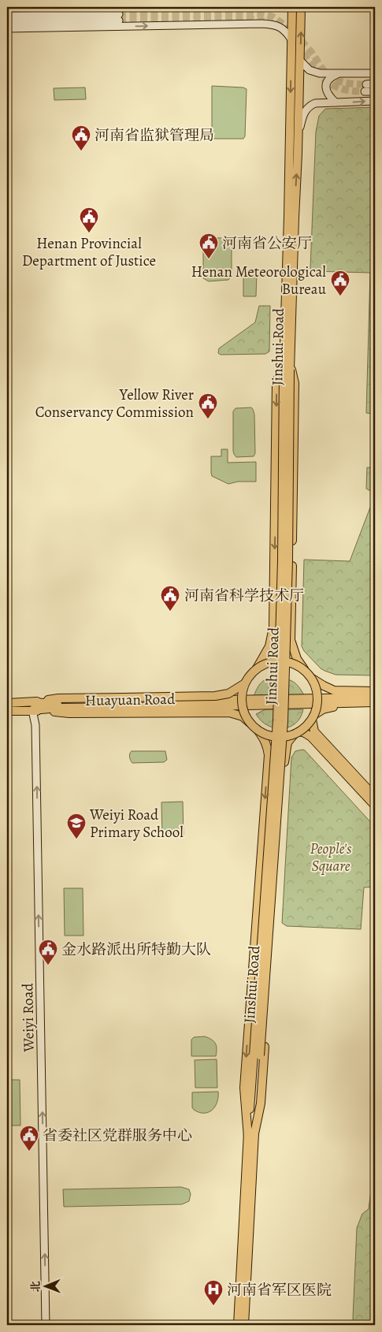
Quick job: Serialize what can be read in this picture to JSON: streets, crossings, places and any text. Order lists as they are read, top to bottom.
{
  "streets": {
    "main road": ["Jinshui Road", "Huayuan Road"],
    "street": ["Weiyi Road"]
  },
  "crossings": [
    ["Huayuan Road", "Weiyi Road"]
  ],
  "one_way": ["Weiyi Road"],
  "parks": ["People's Square"],
  "places": {
    "public building": [
      "河南省监狱管理局",
      "Henan Provincial Department of Justice",
      "河南省公安厅",
      "Henan Meteorological Bureau",
      "Yellow River Conservancy Commission",
      "河南省科学技术厅",
      "金水路派出所特勤大队",
      "省委社区党群服务中心"
    ],
    "school or university": ["Weiyi Road Primary School"],
    "hospital": ["河南省军区医院"]
  },
  "north": "left"
}
